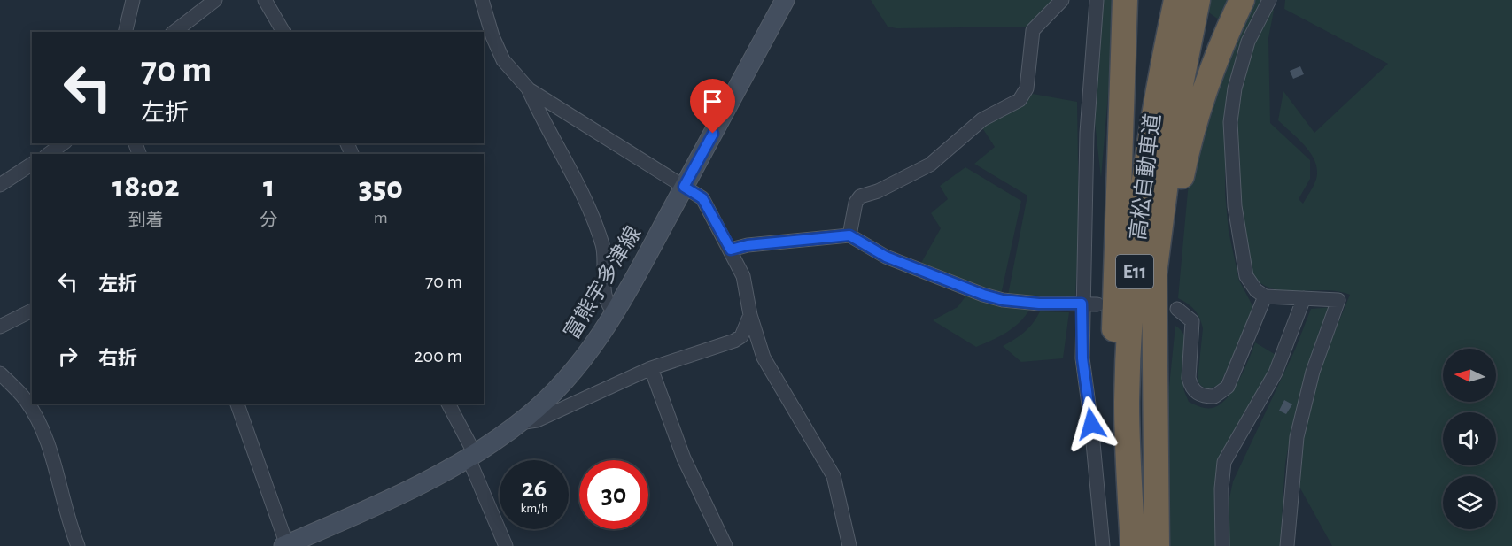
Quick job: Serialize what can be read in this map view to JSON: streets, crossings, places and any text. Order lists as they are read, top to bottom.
{
  "streets": {
    "highway": ["高松自動車道", "E11"],
    "main road": ["富熊宇多津線"]
  },
  "north": "left",
  "page": {
    "turn": ["70 m", "左折"],
    "eta": [
      "18:02",
      "到着",
      "1",
      "分",
      "350",
      "m"
    ],
    "list": [
      {
        "name": "左折",
        "value": "70 m"
      },
      {
        "name": "右折",
        "value": "200 m"
      }
    ],
    "speed": "26 km/h",
    "limit": "30"
  }
}
